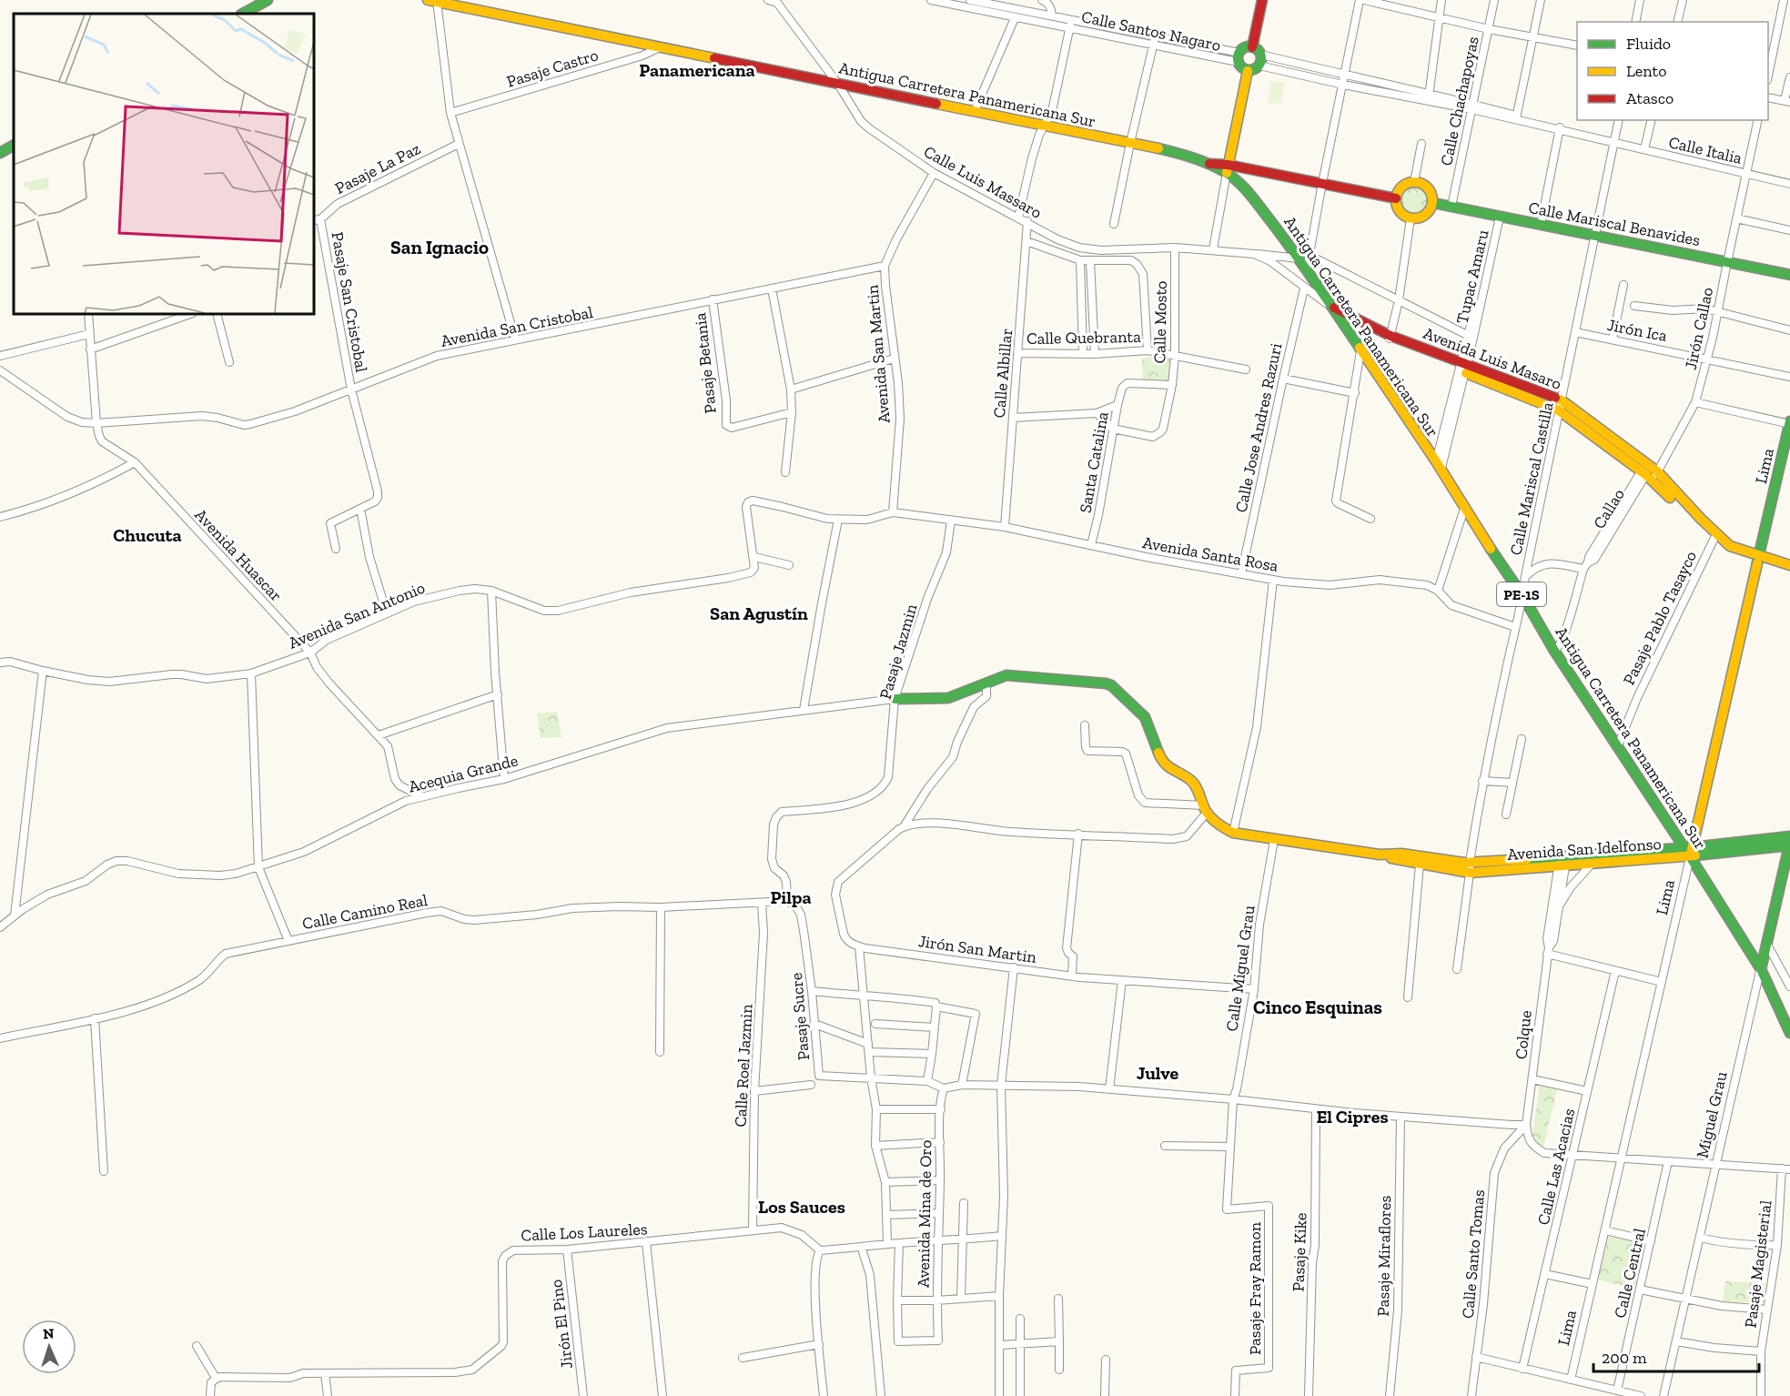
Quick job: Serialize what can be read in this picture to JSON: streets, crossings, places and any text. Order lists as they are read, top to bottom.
{
  "streets": {
    "main road": [
      "Antigua Carretera Panamericana Sur",
      "Calle Mariscal Benavides",
      "Avenida Luis Masaro",
      "Lima",
      "PE-1S",
      "Avenida San Idelfonso",
      "Miguel Grau"
    ],
    "street": [
      "Calle Santos Nagaro",
      "Pasaje Castro",
      "Calle Chachapoyas",
      "Calle Italia",
      "Pasaje La Paz",
      "Calle Luis Massaro",
      "Tupac Amaru",
      "Pasaje San Cristobal",
      "Calle Mosto",
      "Avenida San Cristobal",
      "Jirón Callao",
      "Jirón Ica",
      "Calle Quebranta",
      "Avenida San Martin",
      "Pasaje Betania",
      "Calle Albillar",
      "Calle Jose Andres Razuri",
      "Santa Catalina",
      "Calle Mariscal Castilla",
      "Callao",
      "Avenida Santa Rosa",
      "Avenida Huascar",
      "Avenida San Antonio",
      "Pasaje Pablo Tasayco",
      "Pasaje Jazmin",
      "Acequia Grande",
      "Calle Camino Real",
      "Jirón San Martin",
      "Calle Miguel Grau",
      "Pasaje Sucre",
      "Colque",
      "Calle Roel Jazmin",
      "Calle Las Acacias",
      "Avenida Mina de Oro",
      "Calle Los Laureles",
      "Pasaje Kike",
      "Calle Santo Tomas",
      "Pasaje Miraflores",
      "Pasaje Magisterial",
      "Calle Central",
      "Pasaje Fray Ramon",
      "Jirón El Pino"
    ]
  },
  "crossings": [
    ["Pasaje Castro", "Antigua Carretera Panamericana Sur"],
    ["Antigua Carretera Panamericana Sur", "Calle Luis Massaro"],
    ["Antigua Carretera Panamericana Sur", "Tupac Amaru"],
    ["Antigua Carretera Panamericana Sur", "Avenida Luis Masaro"],
    ["Antigua Carretera Panamericana Sur", "Lima"],
    ["Antigua Carretera Panamericana Sur", "Calle Mariscal Castilla"],
    ["Antigua Carretera Panamericana Sur", "Callao"],
    ["Antigua Carretera Panamericana Sur", "Pasaje Pablo Tasayco"],
    ["Antigua Carretera Panamericana Sur", "Avenida San Idelfonso"],
    ["Antigua Carretera Panamericana Sur", "Miguel Grau"],
    ["Calle Chachapoyas", "Calle Italia"],
    ["Calle Chachapoyas", "Calle Mariscal Benavides"],
    ["Calle Italia", "Jirón Callao"],
    ["Calle Italia", "Calle Mariscal Castilla"],
    ["Pasaje La Paz", "Pasaje San Cristobal"],
    ["Calle Luis Massaro", "Calle Mosto"],
    ["Calle Luis Massaro", "Avenida San Martin"],
    ["Calle Luis Massaro", "Avenida Luis Masaro"],
    ["Calle Luis Massaro", "Calle Albillar"],
    ["Calle Luis Massaro", "Calle Jose Andres Razuri"],
    ["Calle Mariscal Benavides", "Tupac Amaru"],
    ["Calle Mariscal Benavides", "Jirón Callao"],
    ["Calle Mariscal Benavides", "Calle Mariscal Castilla"],
    ["Tupac Amaru", "Avenida Luis Masaro"],
    ["Pasaje San Cristobal", "Avenida San Cristobal"],
    ["Calle Mosto", "Calle Quebranta"],
    ["Calle Mosto", "Santa Catalina"],
    ["Avenida San Cristobal", "Avenida San Martin"],
    ["Avenida San Cristobal", "Pasaje Betania"],
    ["Avenida San Cristobal", "Avenida Huascar"],
    ["Jirón Callao", "Jirón Ica"],
    ["Jirón Callao", "Avenida Luis Masaro"],
    ["Jirón Callao", "Callao"],
    ["Jirón Ica", "Calle Mariscal Castilla"],
    ["Calle Quebranta", "Calle Albillar"],
    ["Avenida San Martin", "Avenida Santa Rosa"],
    ["Avenida Luis Masaro", "Lima"],
    ["Avenida Luis Masaro", "Calle Mariscal Castilla"],
    ["Avenida Luis Masaro", "Callao"],
    ["Avenida Luis Masaro", "Pasaje Pablo Tasayco"],
    ["Calle Albillar", "Avenida Santa Rosa"],
    ["Calle Jose Andres Razuri", "Avenida Santa Rosa"],
    ["Santa Catalina", "Avenida Santa Rosa"],
    ["Lima", "Avenida San Idelfonso"],
    ["Calle Mariscal Castilla", "Avenida Santa Rosa"],
    ["Calle Mariscal Castilla", "Avenida San Idelfonso"],
    ["Avenida Santa Rosa", "Pasaje Jazmin"],
    ["Avenida Huascar", "Avenida San Antonio"],
    ["Avenida Huascar", "Acequia Grande"],
    ["Pasaje Jazmin", "Acequia Grande"],
    ["Pasaje Jazmin", "Avenida San Idelfonso"],
    ["Pasaje Jazmin", "Calle Camino Real"],
    ["Pasaje Jazmin", "Pasaje Sucre"],
    ["Acequia Grande", "Avenida San Idelfonso"],
    ["Avenida San Idelfonso", "Calle Miguel Grau"],
    ["Avenida San Idelfonso", "Colque"],
    ["Avenida San Idelfonso", "Miguel Grau"],
    ["Calle Camino Real", "Pasaje Sucre"],
    ["Calle Camino Real", "Calle Roel Jazmin"],
    ["Jirón San Martin", "Calle Miguel Grau"],
    ["Calle Miguel Grau", "Pasaje Fray Ramon"],
    ["Pasaje Sucre", "Avenida Mina de Oro"],
    ["Colque", "Calle Santo Tomas"],
    ["Calle Roel Jazmin", "Calle Los Laureles"],
    ["Calle Los Laureles", "Jirón El Pino"]
  ],
  "districts": [
    "Panamericana",
    "San Ignacio",
    "Chucuta",
    "San Agustín",
    "Pilpa",
    "Cinco Esquinas",
    "Julve",
    "El Cipres",
    "Los Sauces"
  ],
  "legend": ["Fluido", "Lento", "Atasco"],
  "scale_bar": "200 m",
  "north": "top"
}
